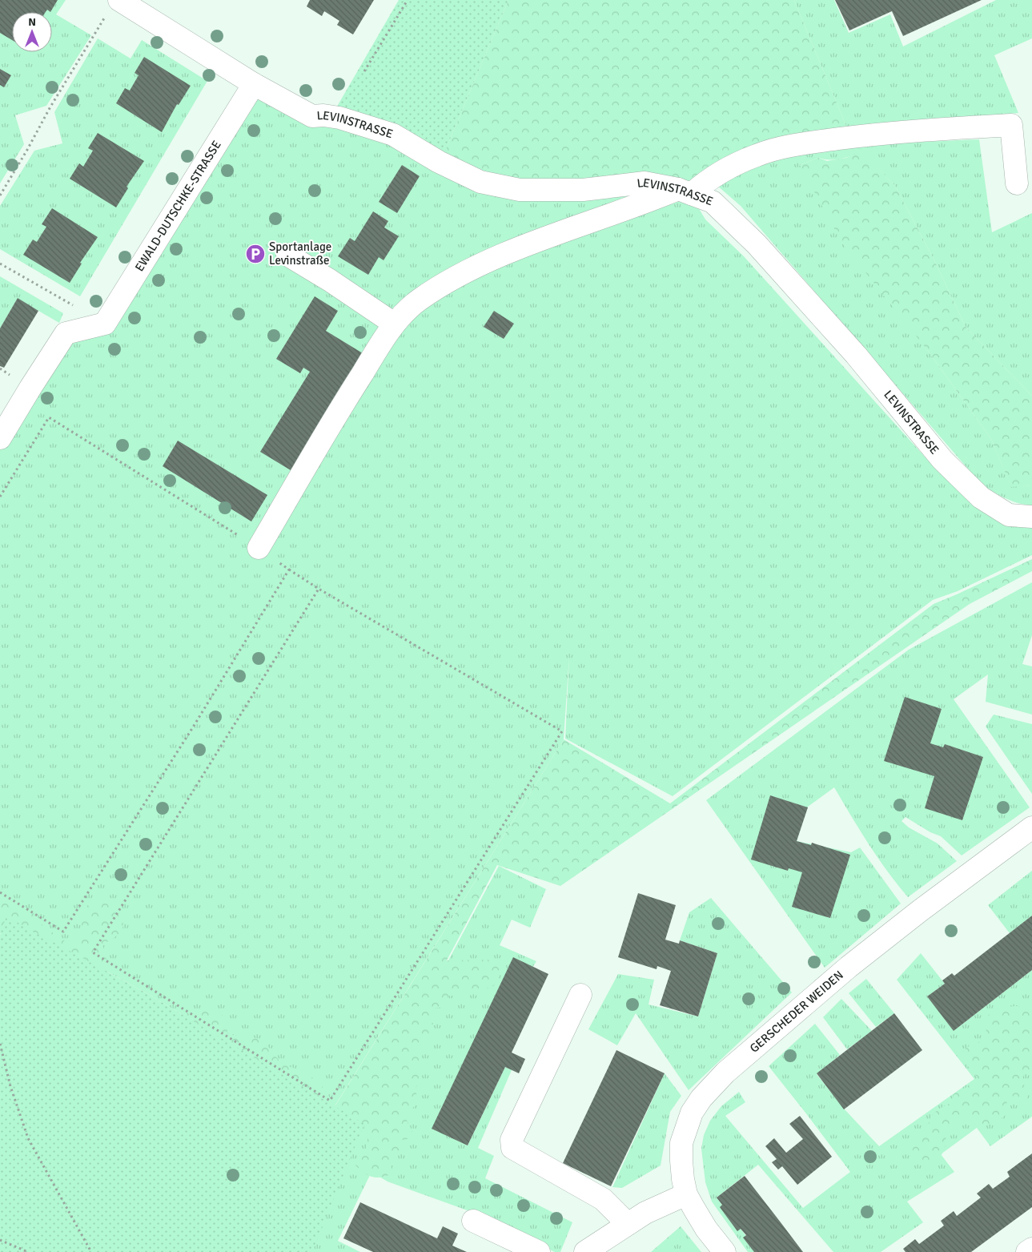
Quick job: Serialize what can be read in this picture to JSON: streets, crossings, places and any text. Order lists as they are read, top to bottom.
{
  "streets": {
    "street": ["LEVINSTRASSE", "EWALD-DUTSCHKE-STRASSE", "GERSCHEDER WEIDEN"]
  },
  "crossings": [
    ["LEVINSTRASSE", "EWALD-DUTSCHKE-STRASSE"]
  ],
  "places": {
    "parking": ["Sportanlage Levinstraße"]
  },
  "north": "top"
}
